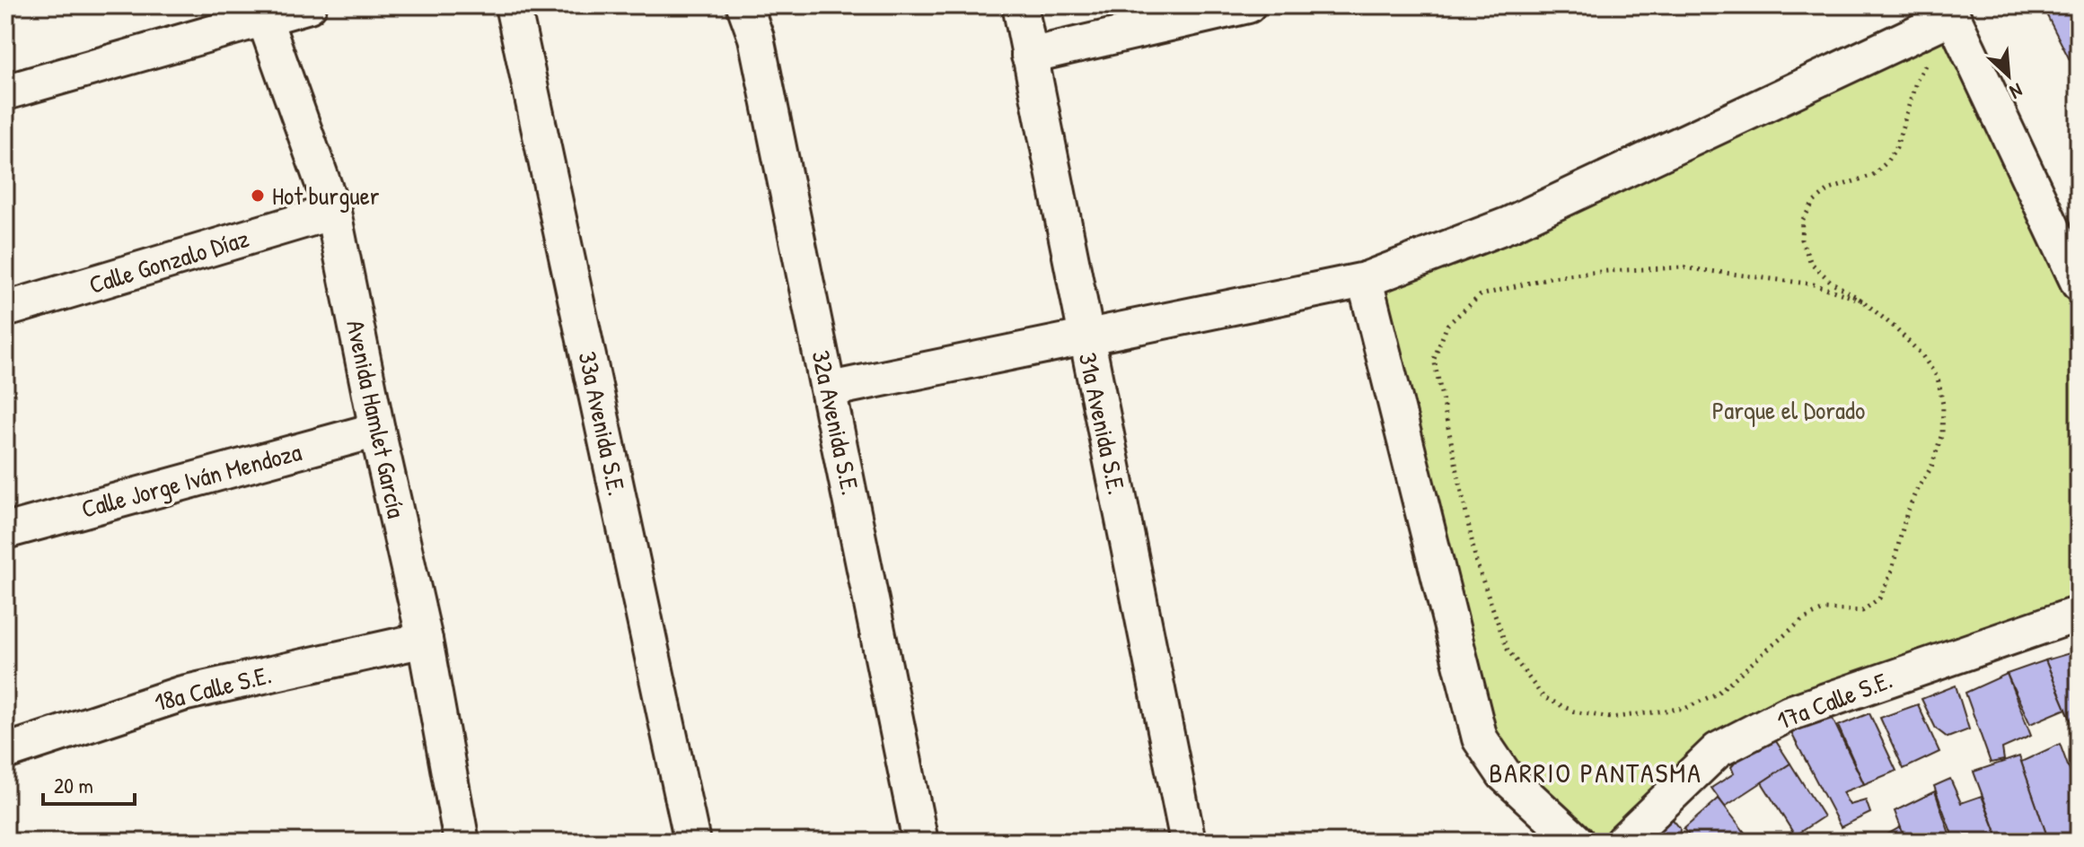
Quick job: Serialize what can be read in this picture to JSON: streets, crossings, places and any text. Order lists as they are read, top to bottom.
{
  "streets": {
    "street": [
      "Calle Gonzalo Díaz",
      "Avenida Hamlet García",
      "32a Avenida S.E.",
      "33a Avenida S.E.",
      "31a Avenida S.E.",
      "Calle Jorge Iván Mendoza",
      "18a Calle S.E.",
      "17a Calle S.E."
    ]
  },
  "crossings": [
    ["Calle Gonzalo Díaz", "Avenida Hamlet García"],
    ["Avenida Hamlet García", "Calle Jorge Iván Mendoza"],
    ["Avenida Hamlet García", "18a Calle S.E."]
  ],
  "districts": ["BARRIO PANTASMA"],
  "parks": ["Parque el Dorado"],
  "places": ["Hot burguer"],
  "scale_bar": "20 m",
  "north": "bottom right"
}
